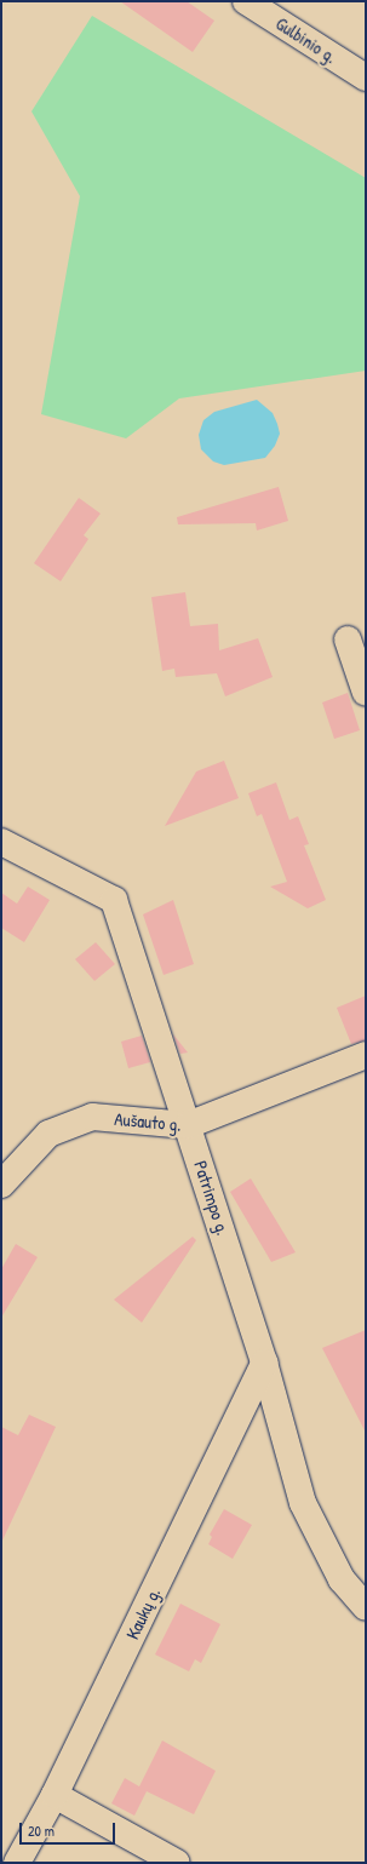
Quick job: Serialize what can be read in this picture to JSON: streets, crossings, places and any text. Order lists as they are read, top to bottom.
{
  "streets": {
    "street": [
      "Gulbinio g.",
      "Aušauto g.",
      "Patrimpo g.",
      "Kaukų g."
    ]
  },
  "crossings": [
    ["Aušauto g.", "Patrimpo g."],
    ["Patrimpo g.", "Kaukų g."]
  ],
  "scale_bar": "20 m"
}
